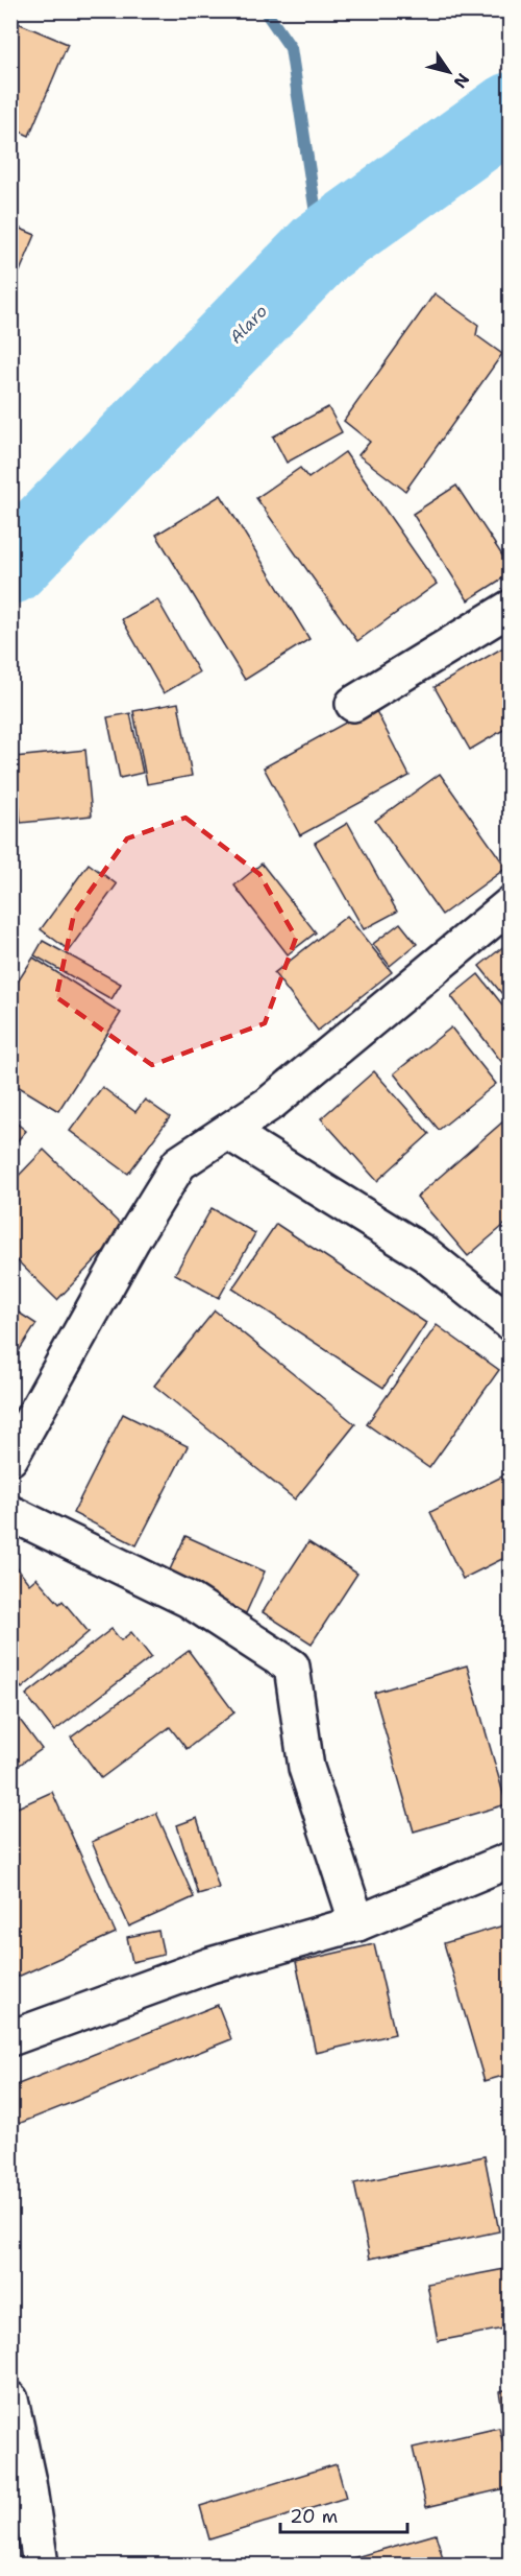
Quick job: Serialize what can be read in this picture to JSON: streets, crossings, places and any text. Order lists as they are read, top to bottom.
{
  "water": ["Alaro"],
  "scale_bar": "20 m",
  "north": "bottom right"
}
